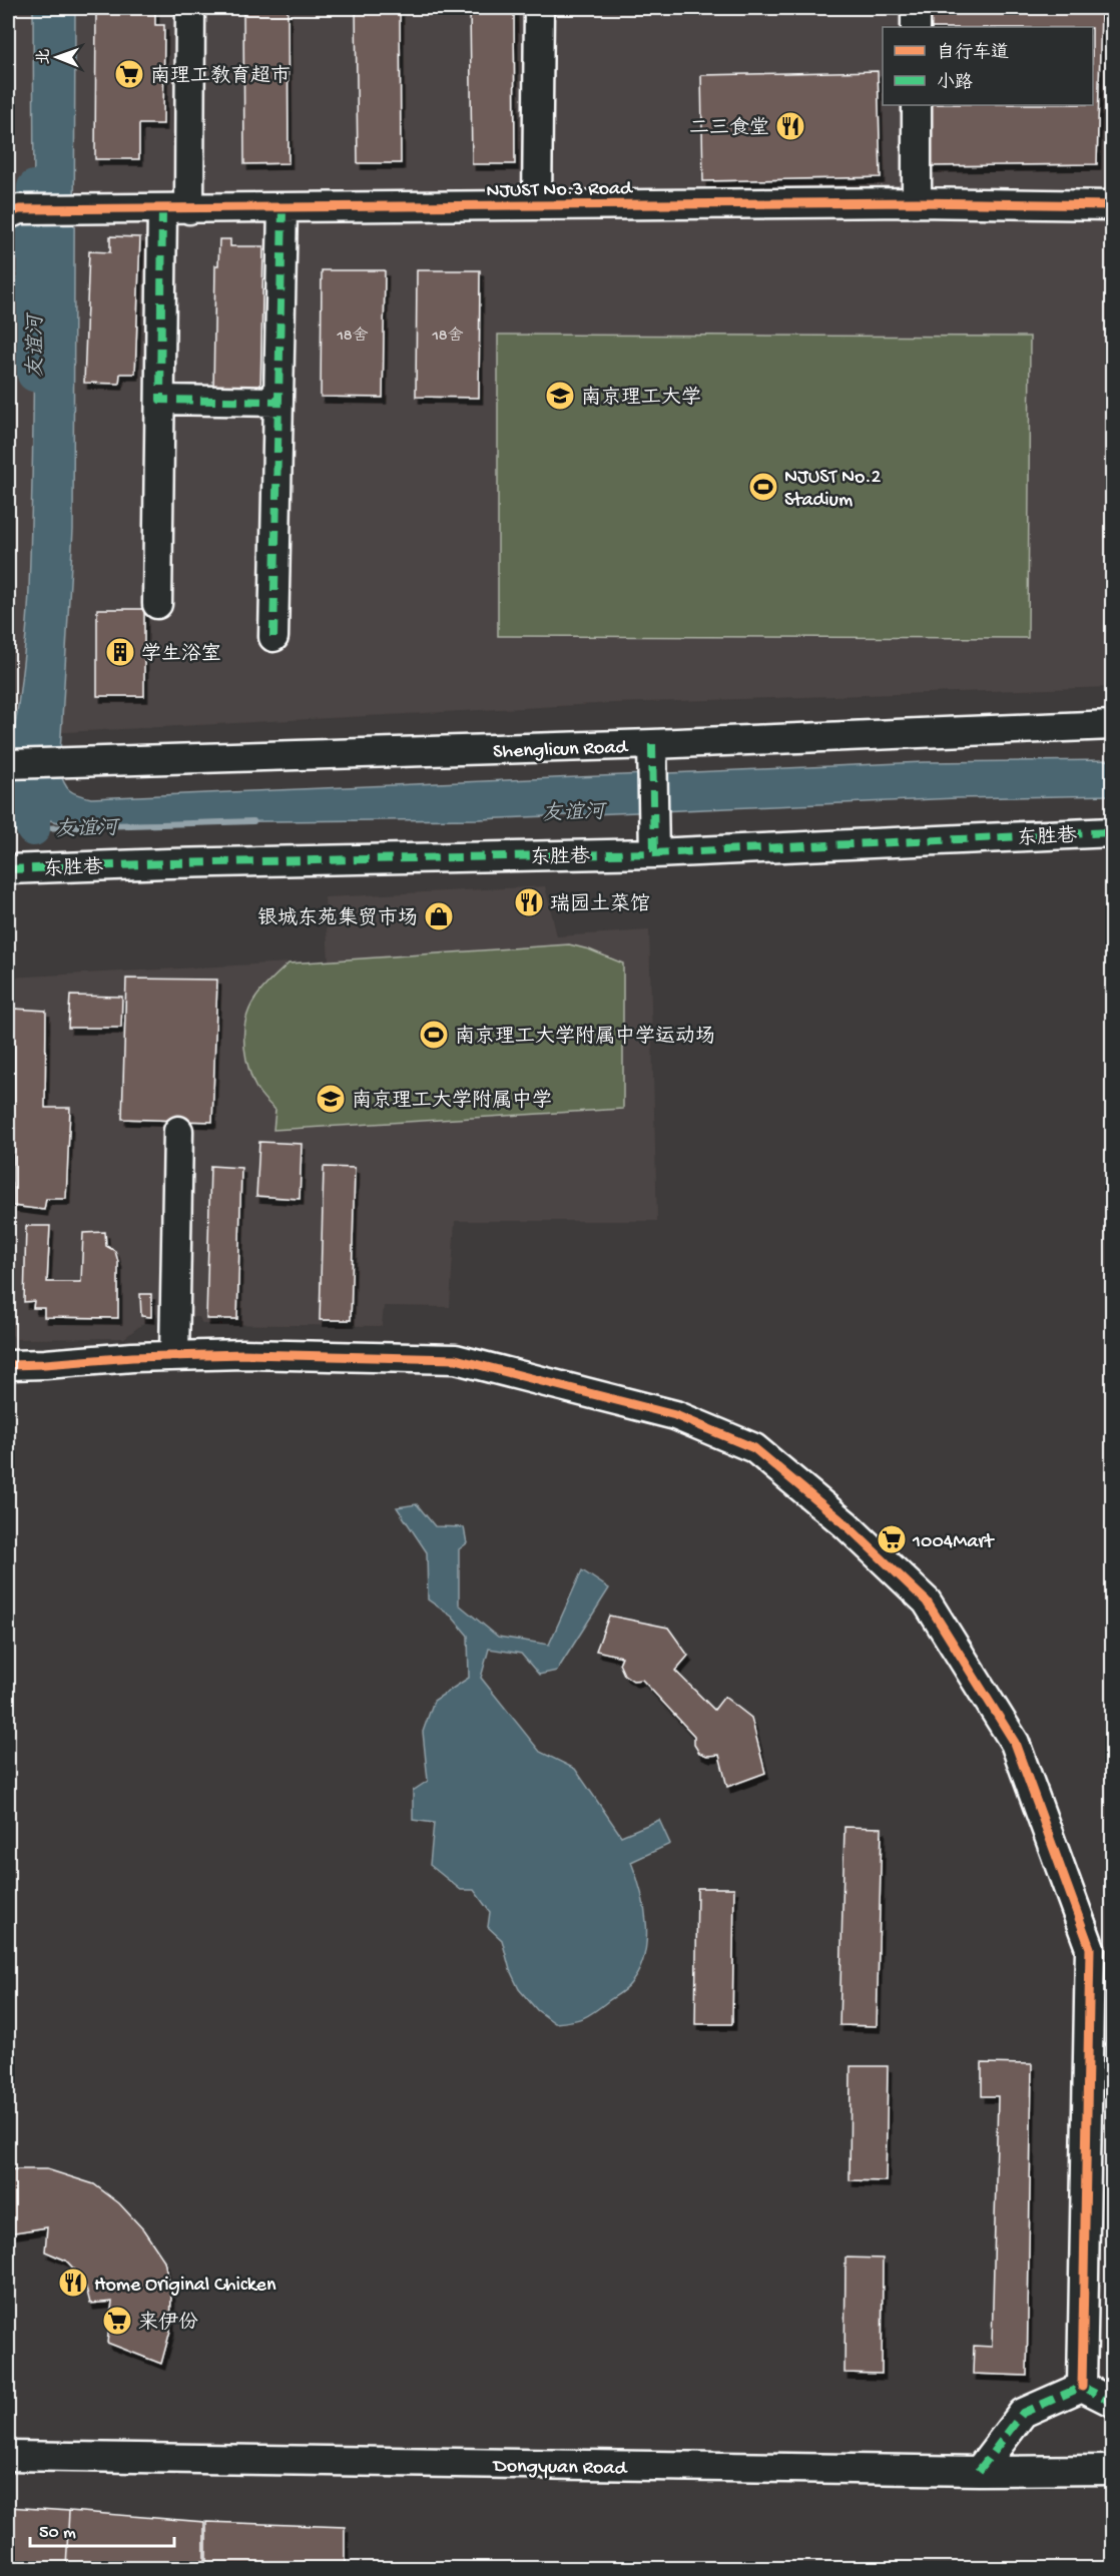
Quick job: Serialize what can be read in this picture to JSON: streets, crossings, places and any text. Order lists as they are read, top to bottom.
{
  "streets": {
    "street": [
      "NJUST No.3 Road",
      "Shenglicun Road",
      "东胜巷",
      "Dongyuan Road"
    ]
  },
  "water": ["友谊河"],
  "places": {
    "supermarket": ["南理工教育超市", "1004Mart", "来伊份"],
    "restaurant": ["二三食堂", "瑞园土菜馆", "Home Original Chicken"],
    "school or university": ["南京理工大学", "南京理工大学附属中学"],
    "sports": ["NJUST No.2 Stadium", "南京理工大学附属中学运动场"],
    "building": ["学生浴室"],
    "shop": ["银城东苑集贸市场"]
  },
  "house_numbers": ["18舍", "18舍"],
  "legend": ["自行车道", "小路"],
  "scale_bar": "50 m",
  "north": "left"
}
